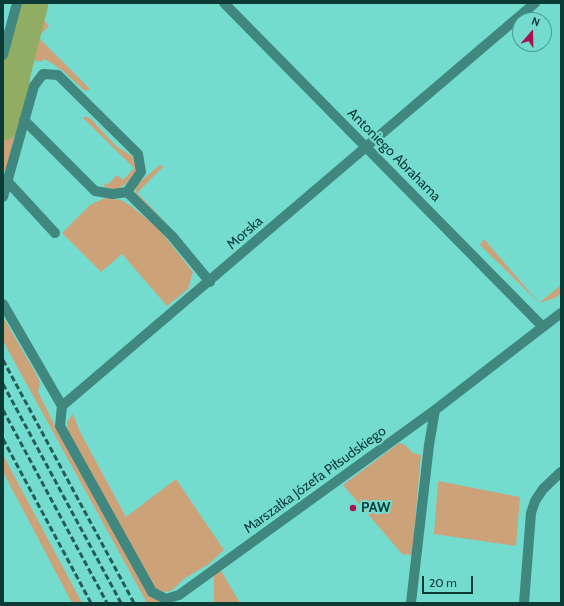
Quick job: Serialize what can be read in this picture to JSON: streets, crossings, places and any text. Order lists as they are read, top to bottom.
{
  "streets": {
    "street": ["Antoniego Abrahama", "Morska", "Marszałka Józefa Piłsudskiego"]
  },
  "crossings": [
    ["Antoniego Abrahama", "Morska"],
    ["Antoniego Abrahama", "Marszałka Józefa Piłsudskiego"],
    ["Morska", "Marszałka Józefa Piłsudskiego"]
  ],
  "places": ["PAW"],
  "scale_bar": "20 m",
  "north": "top"
}
